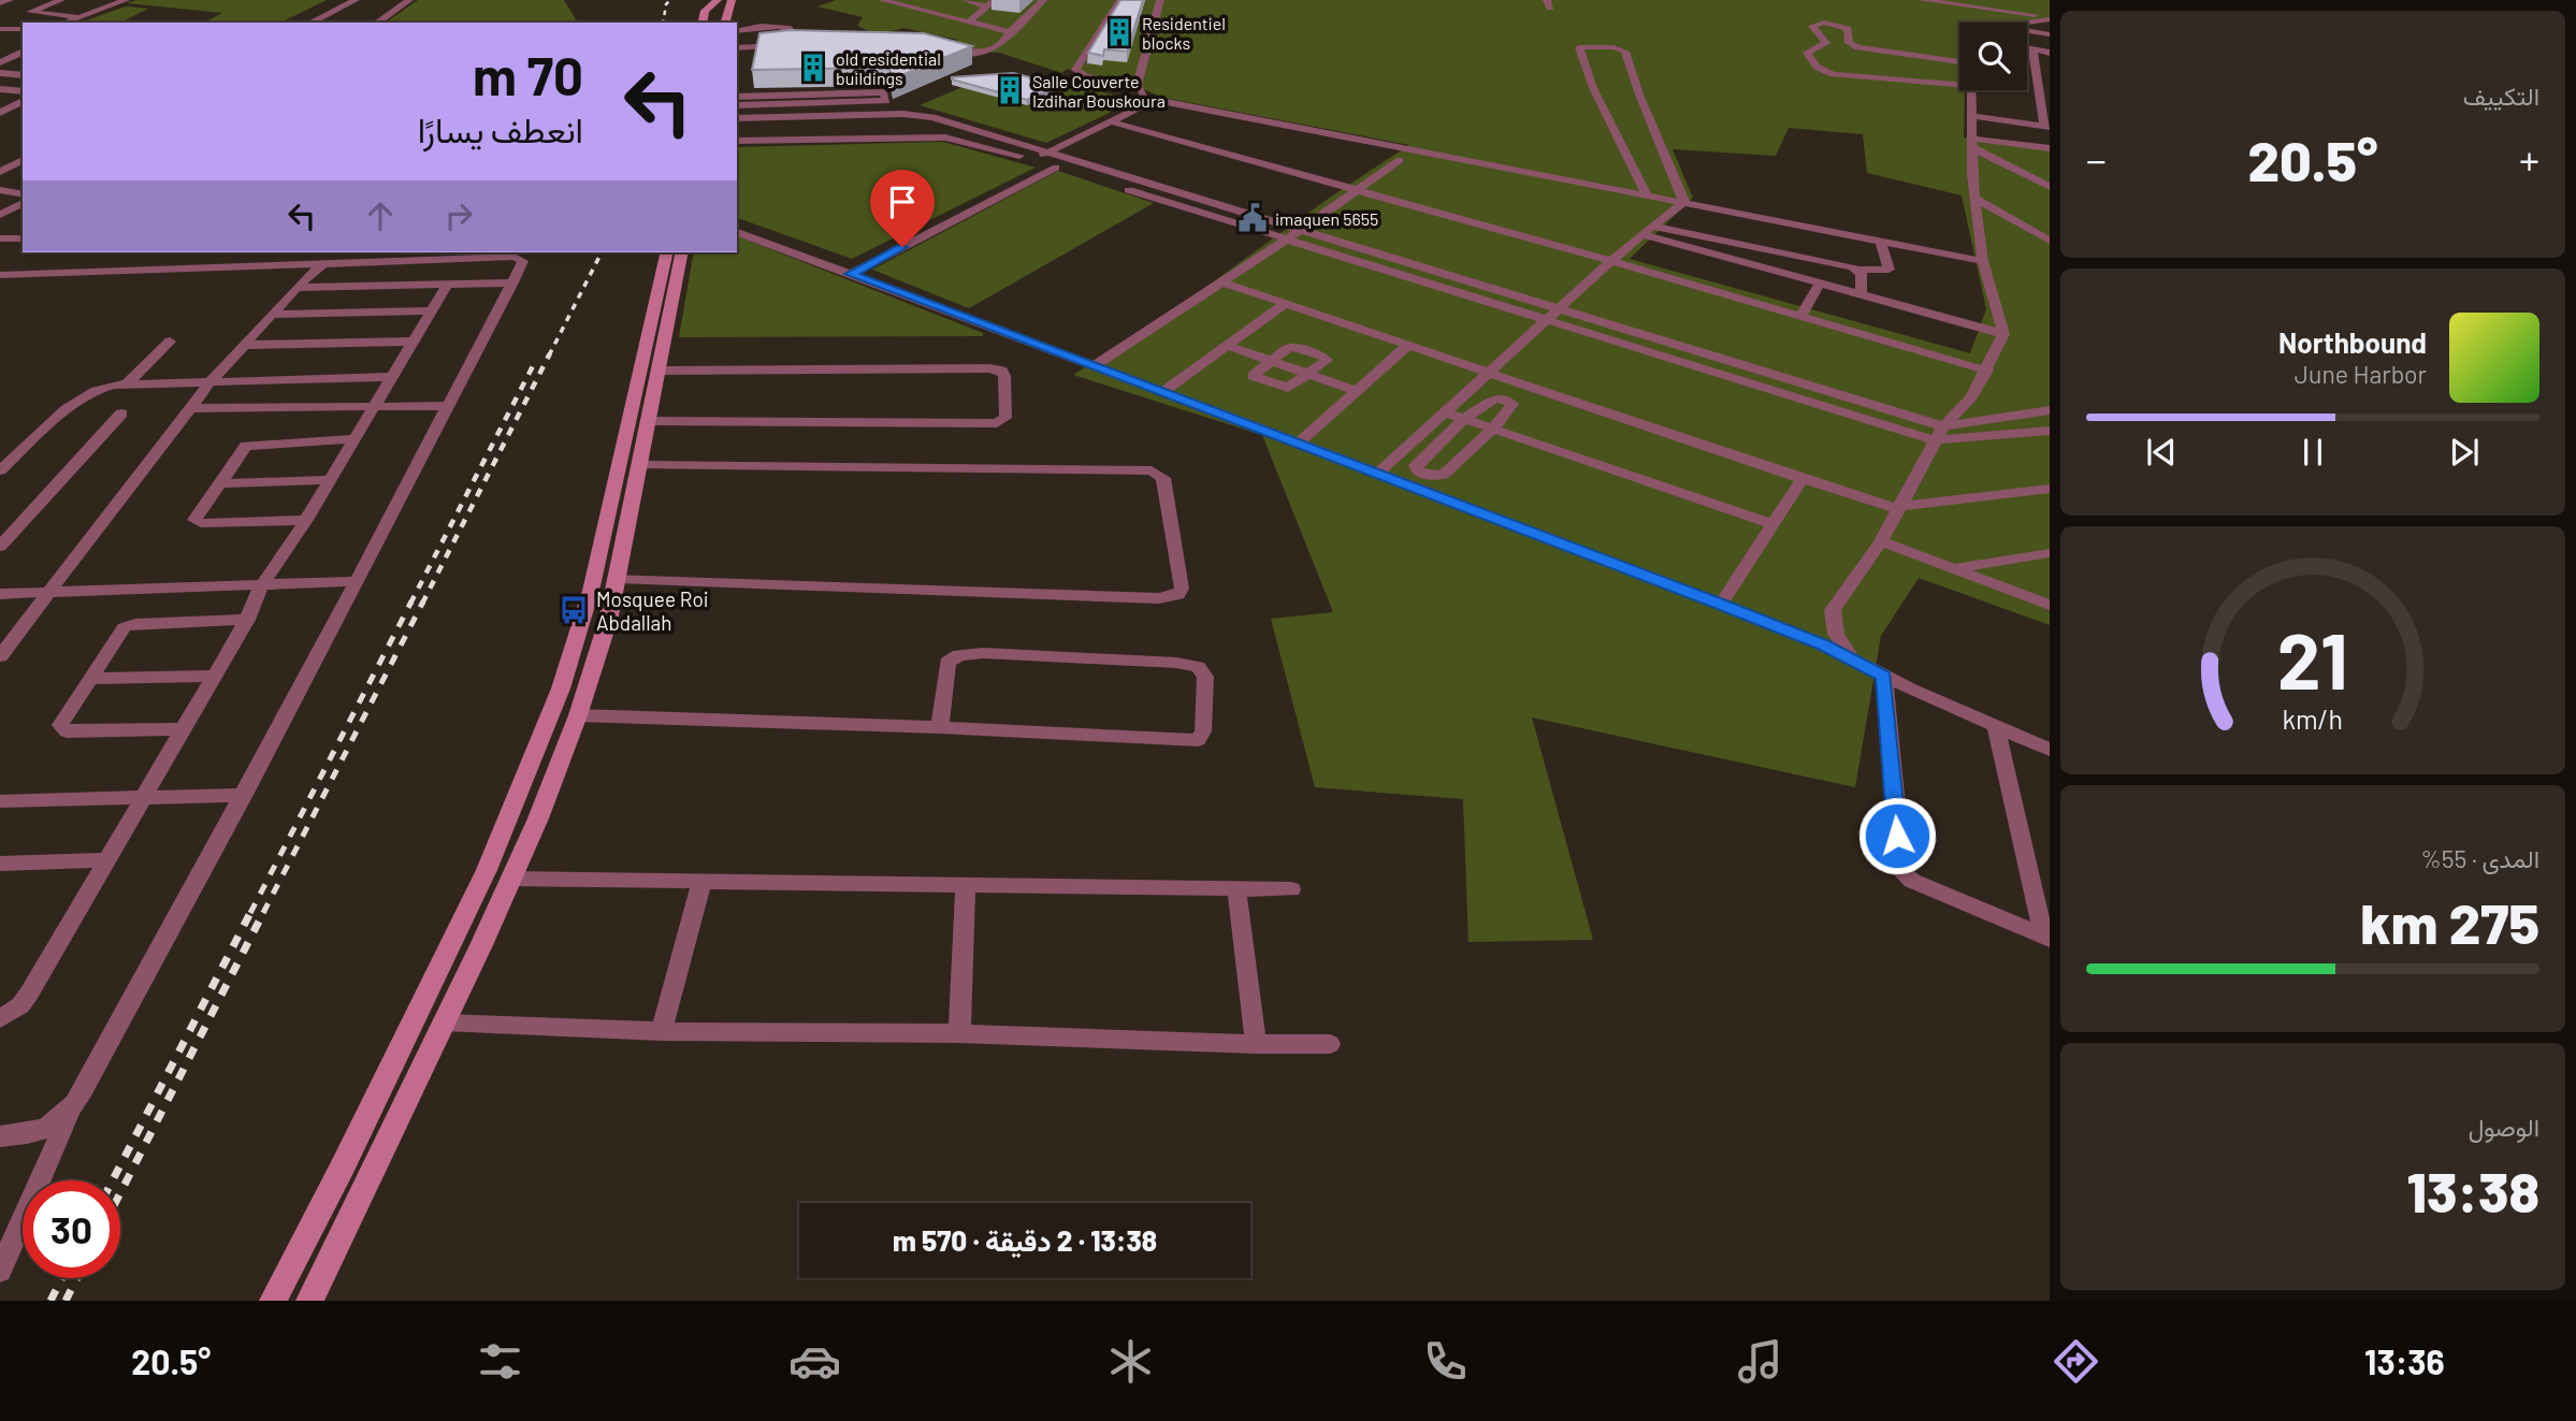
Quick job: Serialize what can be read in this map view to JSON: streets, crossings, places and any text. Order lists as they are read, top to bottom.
{
  "places": {
    "building": ["Residentiel blocks", "old residential buildings", "Salle Couverte Izdihar Bouskoura"],
    "public building": ["imaquen 5655"],
    "bus stop": ["Mosquee Roi Abdallah"]
  },
  "page": {
    "tile": [
      "التكييف",
      ["المدى · 55%", "275 km"],
      ["الوصول", "13:38"]
    ],
    "turn": ["70 m", "انعطف يسارًا"],
    "heat": ["−", "20.5°", "+"],
    "song": ["Northbound", "June Harbor"],
    "limit": "30",
    "trip": "13:38 · 2 دقيقة · 570 m",
    "tabs": ["13:36", "20.5°"],
    "gauge": ["21", "km/h"]
  }
}
